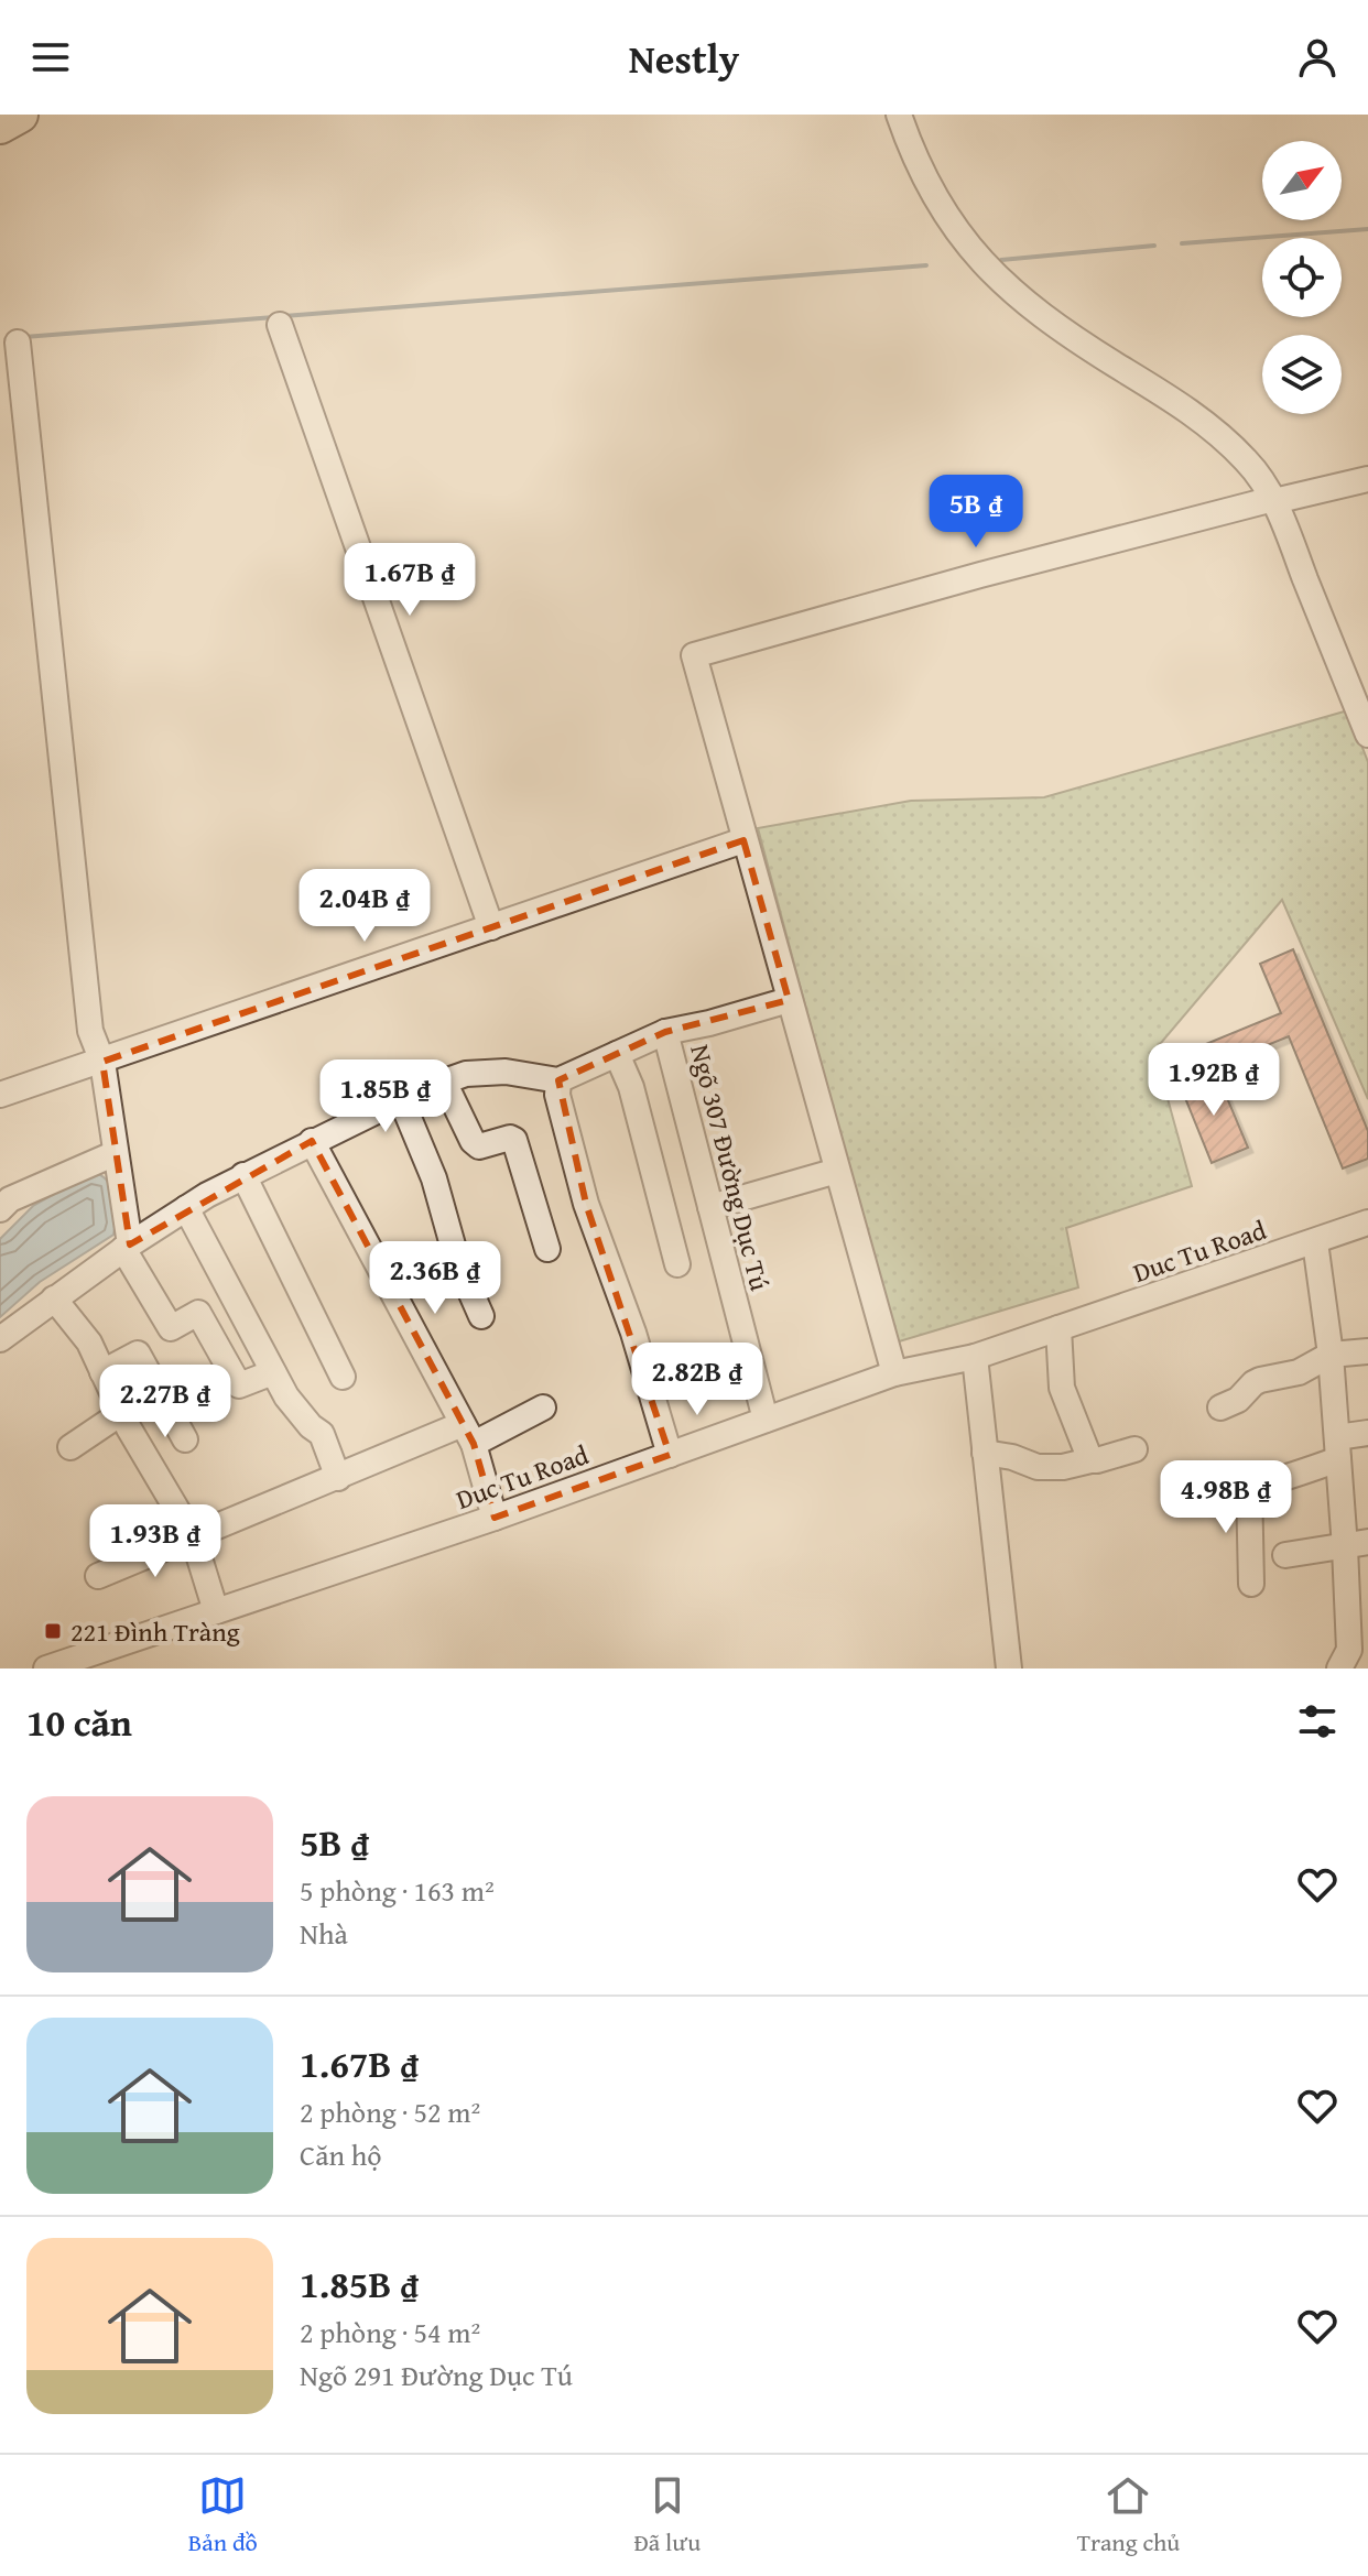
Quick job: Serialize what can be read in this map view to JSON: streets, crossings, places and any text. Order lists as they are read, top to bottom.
{
  "streets": {
    "street": ["Ngõ 307 Đường Dục Tú", "Duc Tu Road"]
  },
  "crossings": [
    ["Ngõ 307 Đường Dục Tú", "Duc Tu Road"]
  ],
  "places": {
    "transit": ["221 Đình Tràng"]
  },
  "north": "top right",
  "page": {
    "header": "Nestly",
    "price": [
      "5B ₫",
      "1.67B ₫",
      "2.04B ₫",
      "1.92B ₫",
      "1.85B ₫",
      "2.36B ₫",
      "2.82B ₫",
      "2.27B ₫",
      "4.98B ₫",
      "1.93B ₫"
    ],
    "heading": "10 căn",
    "list": [
      {
        "name": "5B ₫",
        "note": "5 phòng · 163 m² · Nhà"
      },
      {
        "name": "1.67B ₫",
        "note": "2 phòng · 52 m² · Căn hộ"
      },
      {
        "name": "1.85B ₫",
        "note": "2 phòng · 54 m² · Ngõ 291 Đường Dục Tú"
      }
    ],
    "tabs": ["Bản đồ", "Đã lưu", "Trang chủ"]
  }
}
